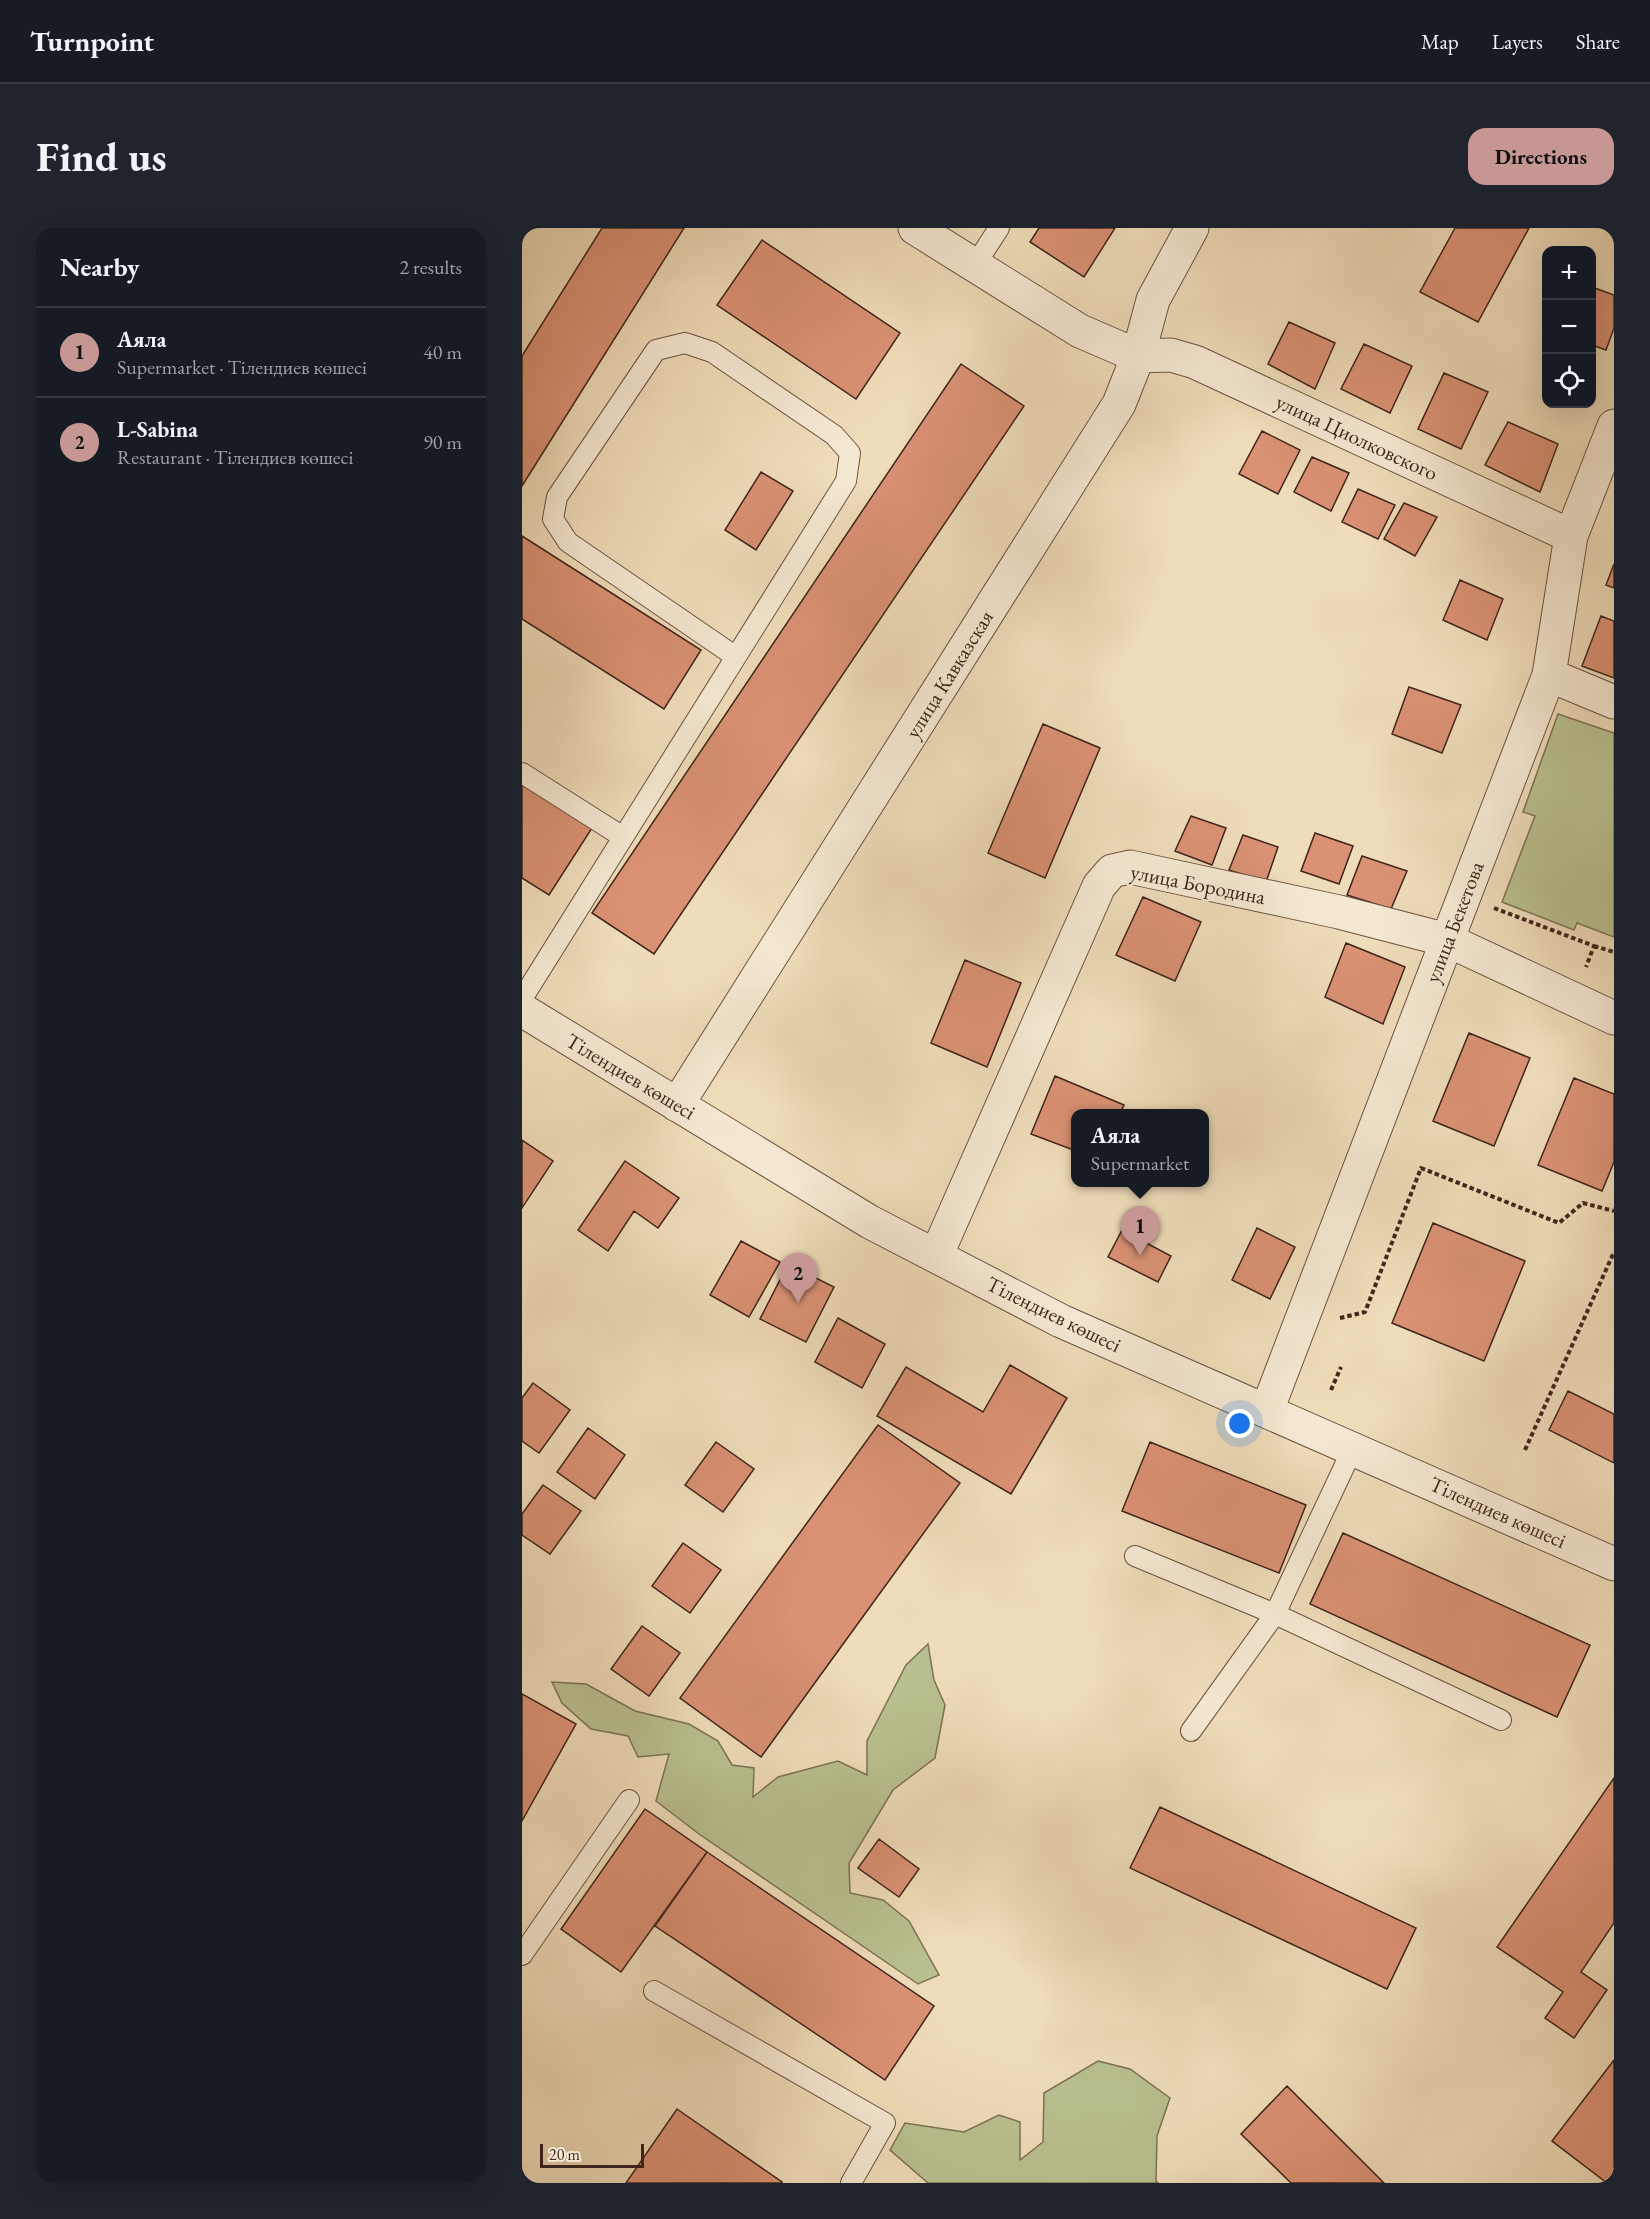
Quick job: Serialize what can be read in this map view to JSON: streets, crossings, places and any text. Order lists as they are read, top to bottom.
{
  "streets": {
    "street": [
      "улица Циолковского",
      "улица Кавказская",
      "улица Бородина",
      "улица Бекетова",
      "Тілендиев көшесі"
    ]
  },
  "crossings": [
    ["улица Циолковского", "улица Кавказская"],
    ["улица Циолковского", "улица Бекетова"],
    ["улица Кавказская", "Тілендиев көшесі"],
    ["улица Бородина", "улица Бекетова"],
    ["улица Бородина", "Тілендиев көшесі"],
    ["улица Бекетова", "Тілендиев көшесі"]
  ],
  "scale_bar": "20 m",
  "page": {
    "header": "Turnpoint",
    "nav": ["Map", "Layers", "Share"],
    "buttons": "Directions",
    "title": "Find us",
    "heading": ["Nearby", "2 results"],
    "map_buttons": ["+", "−"],
    "list": [
      {
        "mark": "1",
        "name": "Аяла",
        "note": "Supermarket · Тілендиев көшесі",
        "value": "40 m"
      },
      {
        "mark": "2",
        "name": "L-Sabina",
        "note": "Restaurant · Тілендиев көшесі",
        "value": "90 m"
      }
    ],
    "popup": ["Аяла", "Supermarket"],
    "pins": ["1", "2"],
    "scale": "20 m"
  }
}
